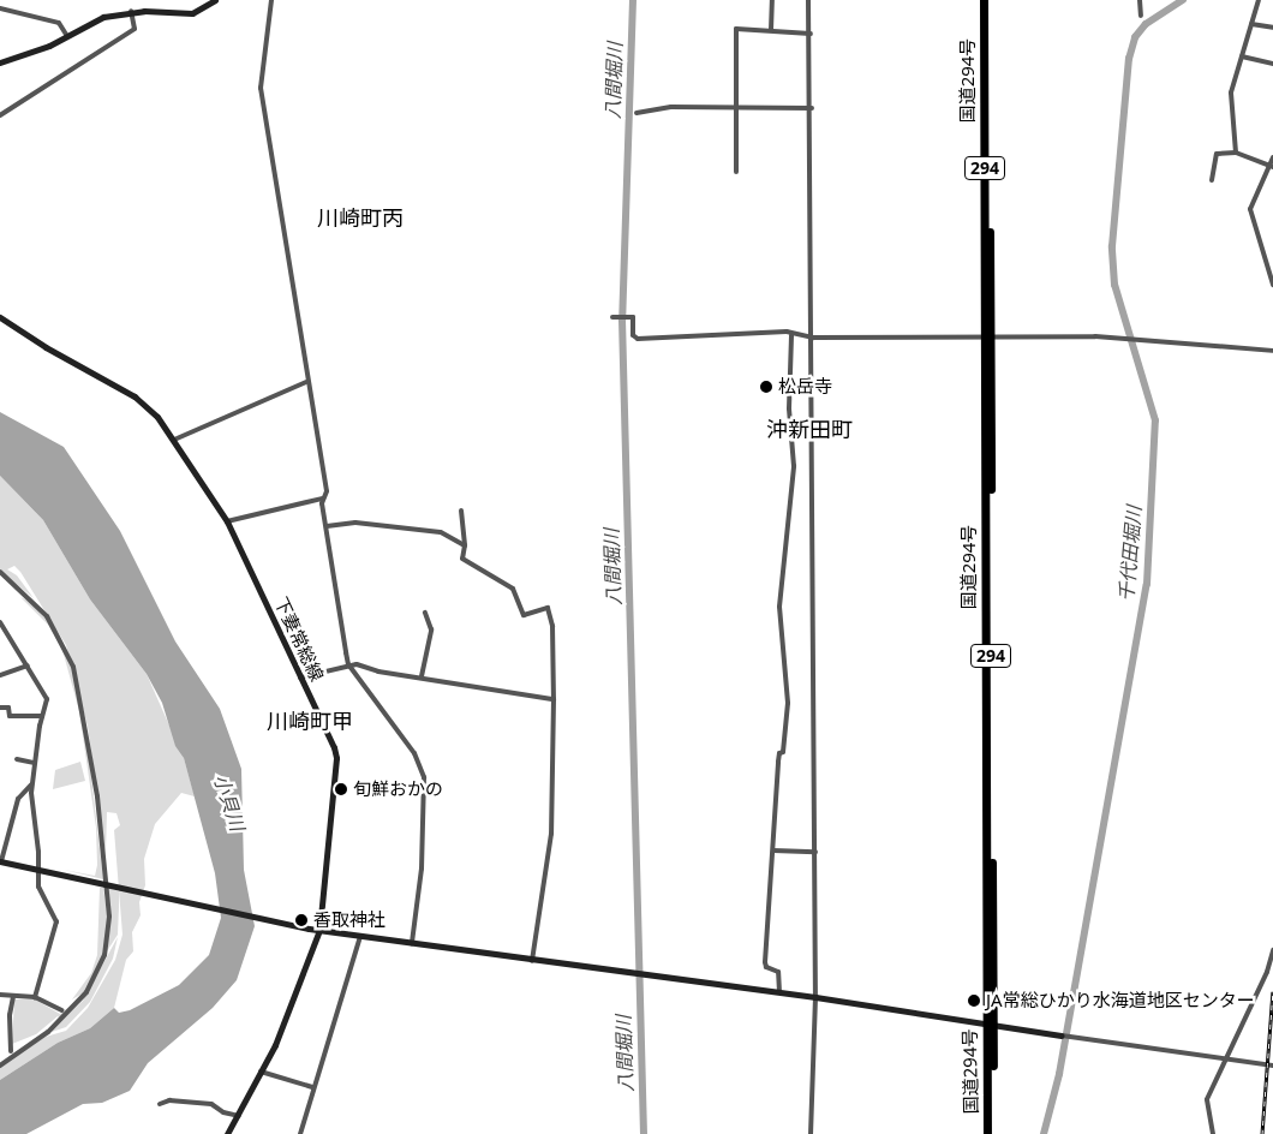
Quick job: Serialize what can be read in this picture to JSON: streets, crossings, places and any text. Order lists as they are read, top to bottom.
{
  "streets": {
    "highway": ["国道294号", "294"],
    "main road": ["下妻常総線"]
  },
  "districts": ["川崎町丙", "沖新田町", "川崎町甲"],
  "water": ["八間堀川", "千代田堀川", "小貝川"],
  "places": [
    "松岳寺",
    "旬鮮おかの",
    "香取神社",
    "JA常総ひかり水海道地区センター"
  ]
}
